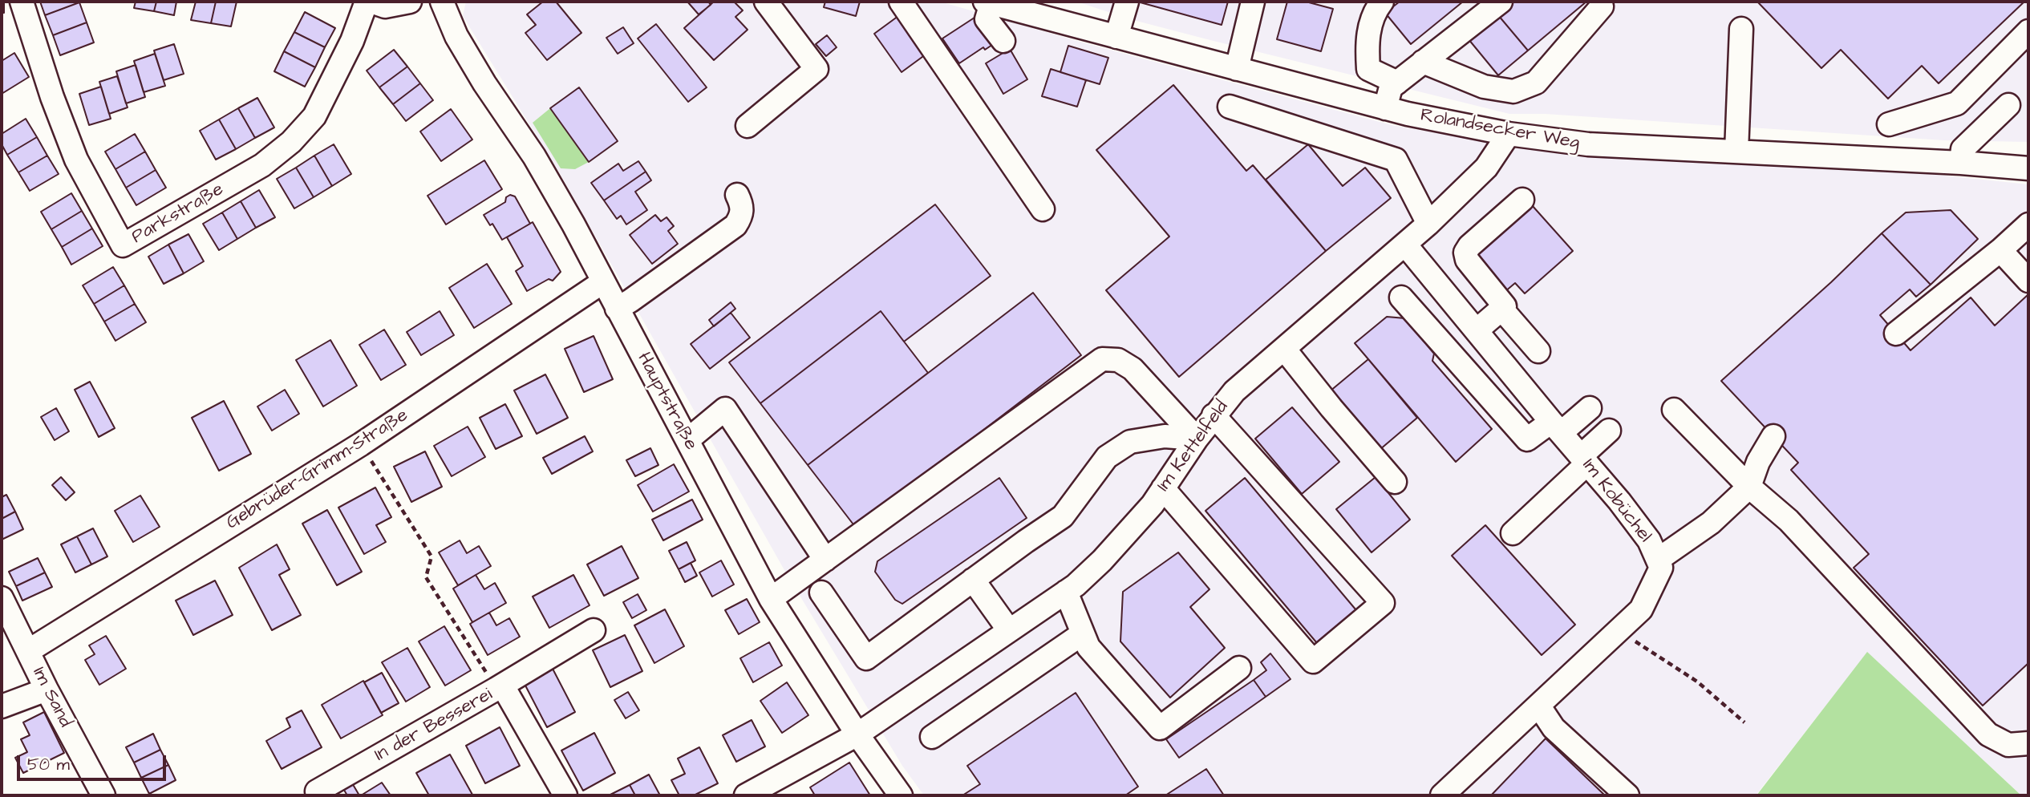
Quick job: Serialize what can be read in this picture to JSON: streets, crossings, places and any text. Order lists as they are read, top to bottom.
{
  "streets": {
    "street": [
      "Rolandsecker Weg",
      "Parkstraße",
      "Hauptstraße",
      "Im Kettelfeld",
      "Gebrüder-Grimm-Straße",
      "Im Kobüchel",
      "Im Sand",
      "In der Besserei"
    ]
  },
  "crossings": [
    ["Rolandsecker Weg", "Im Kettelfeld"],
    ["Hauptstraße", "Im Kettelfeld"],
    ["Hauptstraße", "Gebrüder-Grimm-Straße"],
    ["Im Kettelfeld", "Im Kobüchel"],
    ["Gebrüder-Grimm-Straße", "Im Sand"]
  ],
  "scale_bar": "50 m"
}
